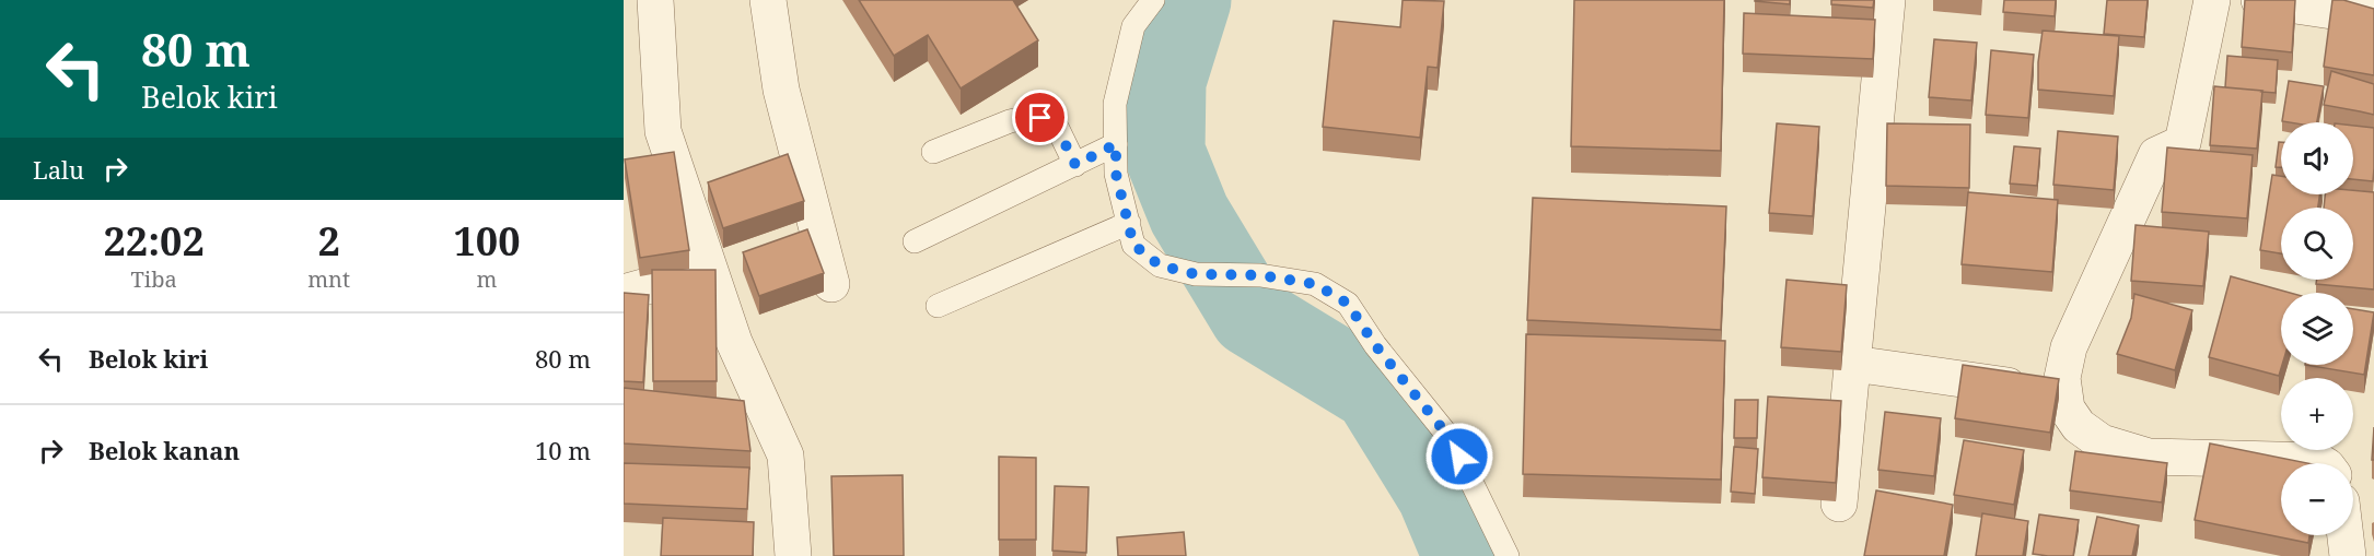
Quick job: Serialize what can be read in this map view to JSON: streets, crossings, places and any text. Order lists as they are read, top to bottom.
{
  "page": {
    "turn": ["80 m", "Belok kiri"],
    "map_buttons": ["+", "−"],
    "then": "Lalu",
    "eta": [
      "22:02",
      "Tiba",
      "2",
      "mnt",
      "100",
      "m"
    ],
    "list": [
      {
        "name": "Belok kiri",
        "value": "80 m"
      },
      {
        "name": "Belok kanan",
        "value": "10 m"
      }
    ]
  }
}
